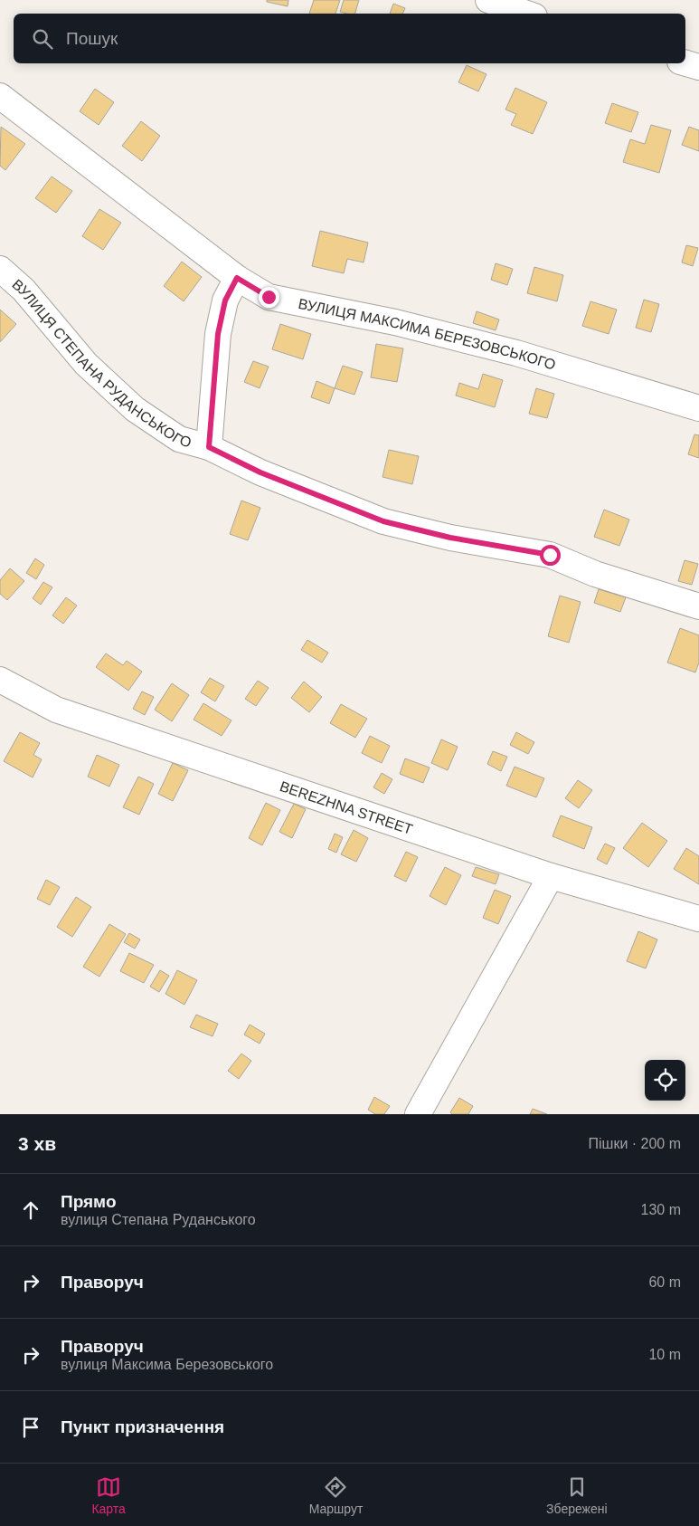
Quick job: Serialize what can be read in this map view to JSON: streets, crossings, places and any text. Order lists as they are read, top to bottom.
{
  "streets": {
    "street": ["ВУЛИЦЯ МАКСИМА БЕРЕЗОВСЬКОГО", "ВУЛИЦЯ СТЕПАНА РУДАНСЬКОГО", "BEREZHNA STREET"]
  },
  "page": {
    "search": "Пошук",
    "heading": ["3 хв", "Пішки · 200 m"],
    "list": [
      ["Прямо", "вулиця Степана Руданського", "130 m"],
      ["Праворуч", "60 m"],
      ["Праворуч", "вулиця Максима Березовського", "10 m"],
      "Пункт призначення"
    ],
    "nav": ["Карта", "Маршрут", "Збережені"]
  }
}
